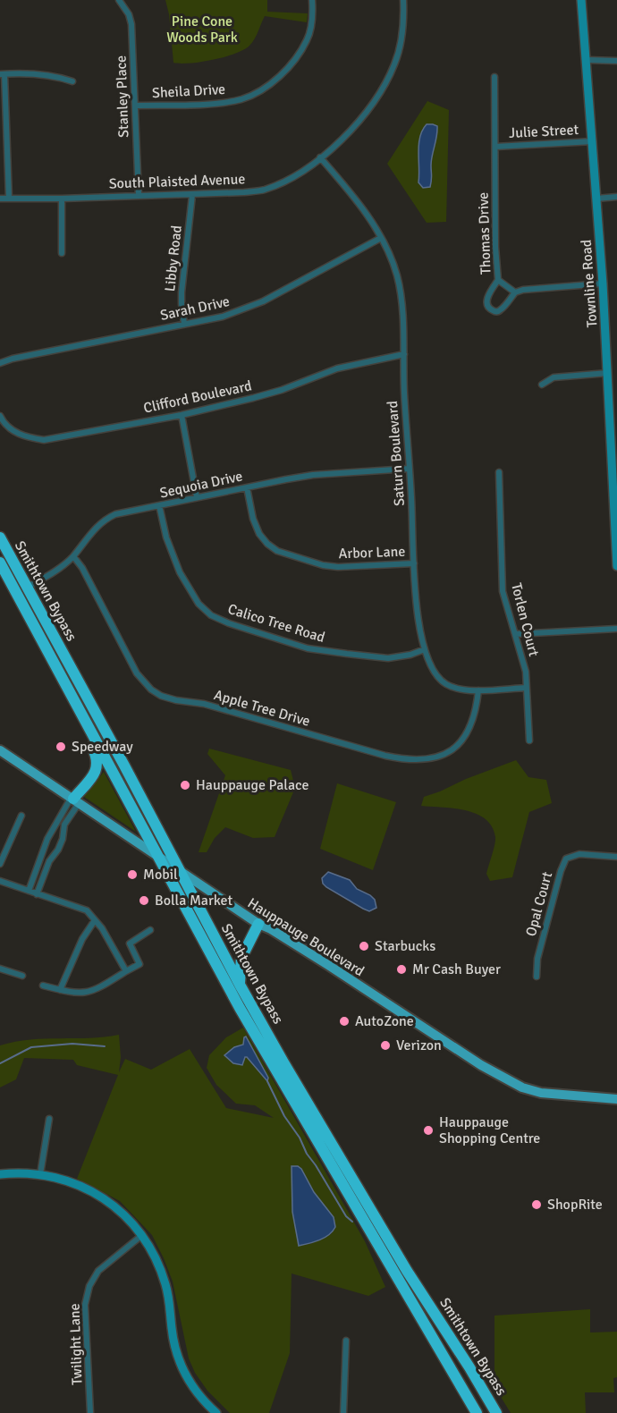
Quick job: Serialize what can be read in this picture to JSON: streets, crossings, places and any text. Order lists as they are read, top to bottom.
{
  "streets": {
    "highway": ["Smithtown Bypass"],
    "main road": ["Hauppauge Boulevard"],
    "street": [
      "Sheila Drive",
      "Stanley Place",
      "Julie Street",
      "South Plaisted Avenue",
      "Thomas Drive",
      "Libby Road",
      "Townline Road",
      "Sarah Drive",
      "Clifford Boulevard",
      "Saturn Boulevard",
      "Sequoia Drive",
      "Arbor Lane",
      "Torlen Court",
      "Calico Tree Road",
      "Apple Tree Drive",
      "Opal Court",
      "Twilight Lane"
    ]
  },
  "crossings": [
    ["Sheila Drive", "Stanley Place"],
    ["Stanley Place", "South Plaisted Avenue"],
    ["Julie Street", "Thomas Drive"],
    ["Julie Street", "Townline Road"],
    ["South Plaisted Avenue", "Libby Road"],
    ["South Plaisted Avenue", "Saturn Boulevard"],
    ["Libby Road", "Sarah Drive"],
    ["Sarah Drive", "Saturn Boulevard"],
    ["Clifford Boulevard", "Saturn Boulevard"],
    ["Saturn Boulevard", "Sequoia Drive"],
    ["Saturn Boulevard", "Arbor Lane"],
    ["Saturn Boulevard", "Torlen Court"],
    ["Saturn Boulevard", "Calico Tree Road"],
    ["Saturn Boulevard", "Apple Tree Drive"],
    ["Sequoia Drive", "Arbor Lane"],
    ["Sequoia Drive", "Smithtown Bypass"],
    ["Sequoia Drive", "Calico Tree Road"],
    ["Sequoia Drive", "Apple Tree Drive"],
    ["Smithtown Bypass", "Hauppauge Boulevard"]
  ],
  "parks": ["Pine Cone Woods Park"],
  "places": [
    "Speedway",
    "Hauppauge Palace",
    "Mobil",
    "Bolla Market",
    "Starbucks",
    "Mr Cash Buyer",
    "AutoZone",
    "Verizon",
    "Hauppauge Shopping Centre",
    "ShopRite"
  ]
}
